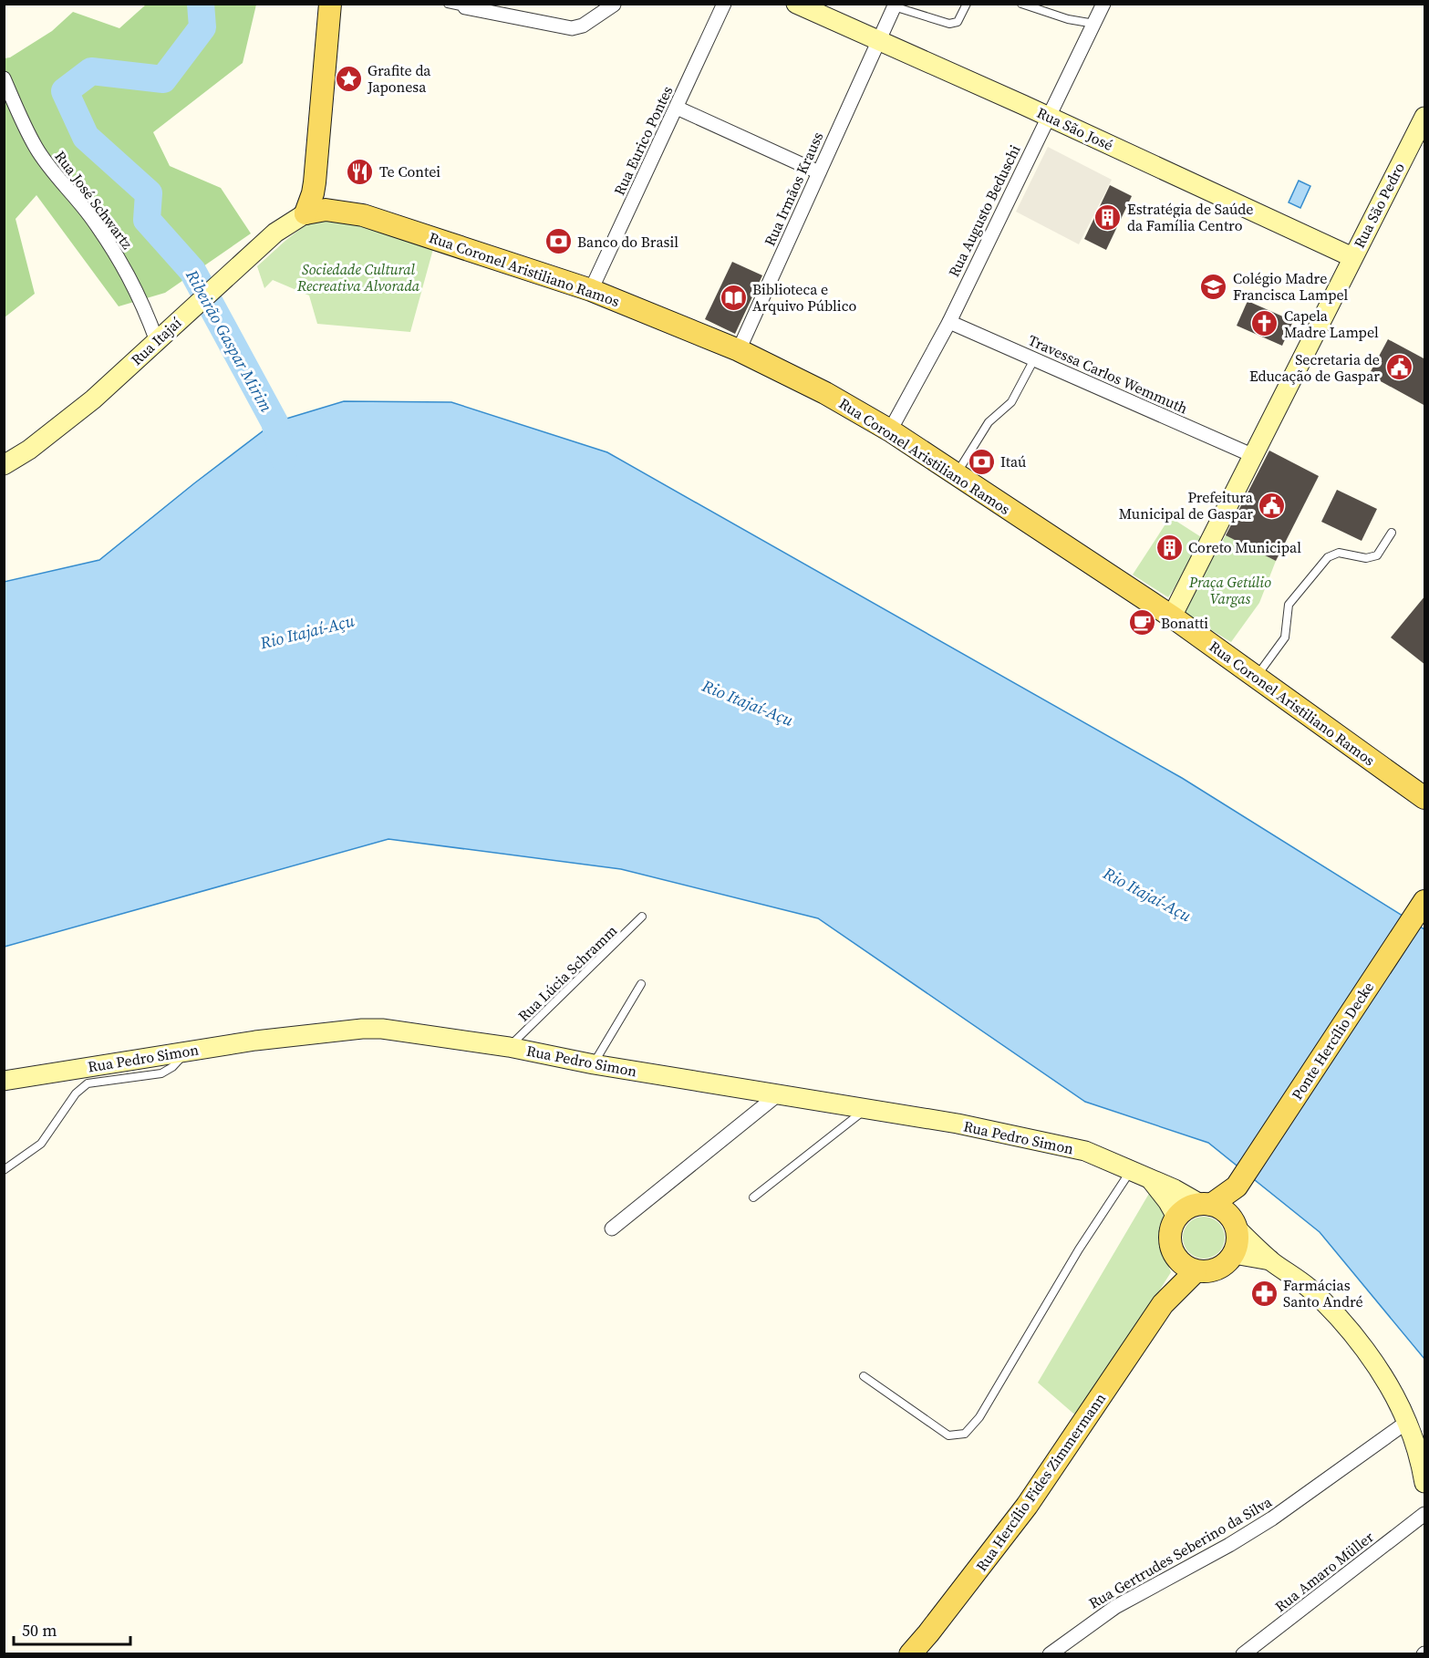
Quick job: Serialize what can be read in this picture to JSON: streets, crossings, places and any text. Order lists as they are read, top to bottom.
{
  "streets": {
    "main road": ["Rua Coronel Aristiliano Ramos", "Ponte Hercílio Decke", "Rua Hercílio Fides Zimmermann"],
    "street": [
      "Rua São José",
      "Rua Eurico Pontes",
      "Rua Irmãos Krauss",
      "Rua José Schwartz",
      "Rua São Pedro",
      "Rua Augusto Beduschi",
      "Rua Itajaí",
      "Travessa Carlos Wemmuth",
      "Rua Pedro Simon",
      "Rua Gertrudes Seberino da Silva",
      "Rua Amaro Müller"
    ],
    "lane": ["Rua Lúcia Schramm"]
  },
  "crossings": [
    ["Rua São José", "Rua Irmãos Krauss"],
    ["Rua São José", "Rua São Pedro"],
    ["Rua São José", "Rua Augusto Beduschi"],
    ["Rua Eurico Pontes", "Rua Coronel Aristiliano Ramos"],
    ["Rua Irmãos Krauss", "Rua Coronel Aristiliano Ramos"],
    ["Rua José Schwartz", "Rua Itajaí"],
    ["Rua São Pedro", "Rua Coronel Aristiliano Ramos"],
    ["Rua São Pedro", "Travessa Carlos Wemmuth"],
    ["Rua Augusto Beduschi", "Rua Coronel Aristiliano Ramos"],
    ["Rua Augusto Beduschi", "Travessa Carlos Wemmuth"],
    ["Rua Coronel Aristiliano Ramos", "Rua Itajaí"],
    ["Rua Lúcia Schramm", "Rua Pedro Simon"],
    ["Rua Pedro Simon", "Rua Hercílio Fides Zimmermann"]
  ],
  "water": ["Ribeirão Gaspar Mirim", "Rio Itajaí-Açu"],
  "parks": ["Sociedade Cultural Recreativa Alvorada", "Praça Getúlio Vargas"],
  "places": {
    "place": ["Grafite da Japonesa"],
    "restaurant": ["Te Contei"],
    "building": ["Estratégia de Saúde da Família Centro", "Coreto Municipal"],
    "bank": ["Banco do Brasil", "Itaú"],
    "school or university": ["Colégio Madre Francisca Lampel"],
    "library": ["Biblioteca e Arquivo Público"],
    "church": ["Capela Madre Lampel"],
    "public building": ["Secretaria de Educação de Gaspar", "Prefeitura Municipal de Gaspar"],
    "cafe": ["Bonatti"],
    "pharmacy": ["Farmácias Santo André"]
  },
  "scale_bar": "50 m"
}
